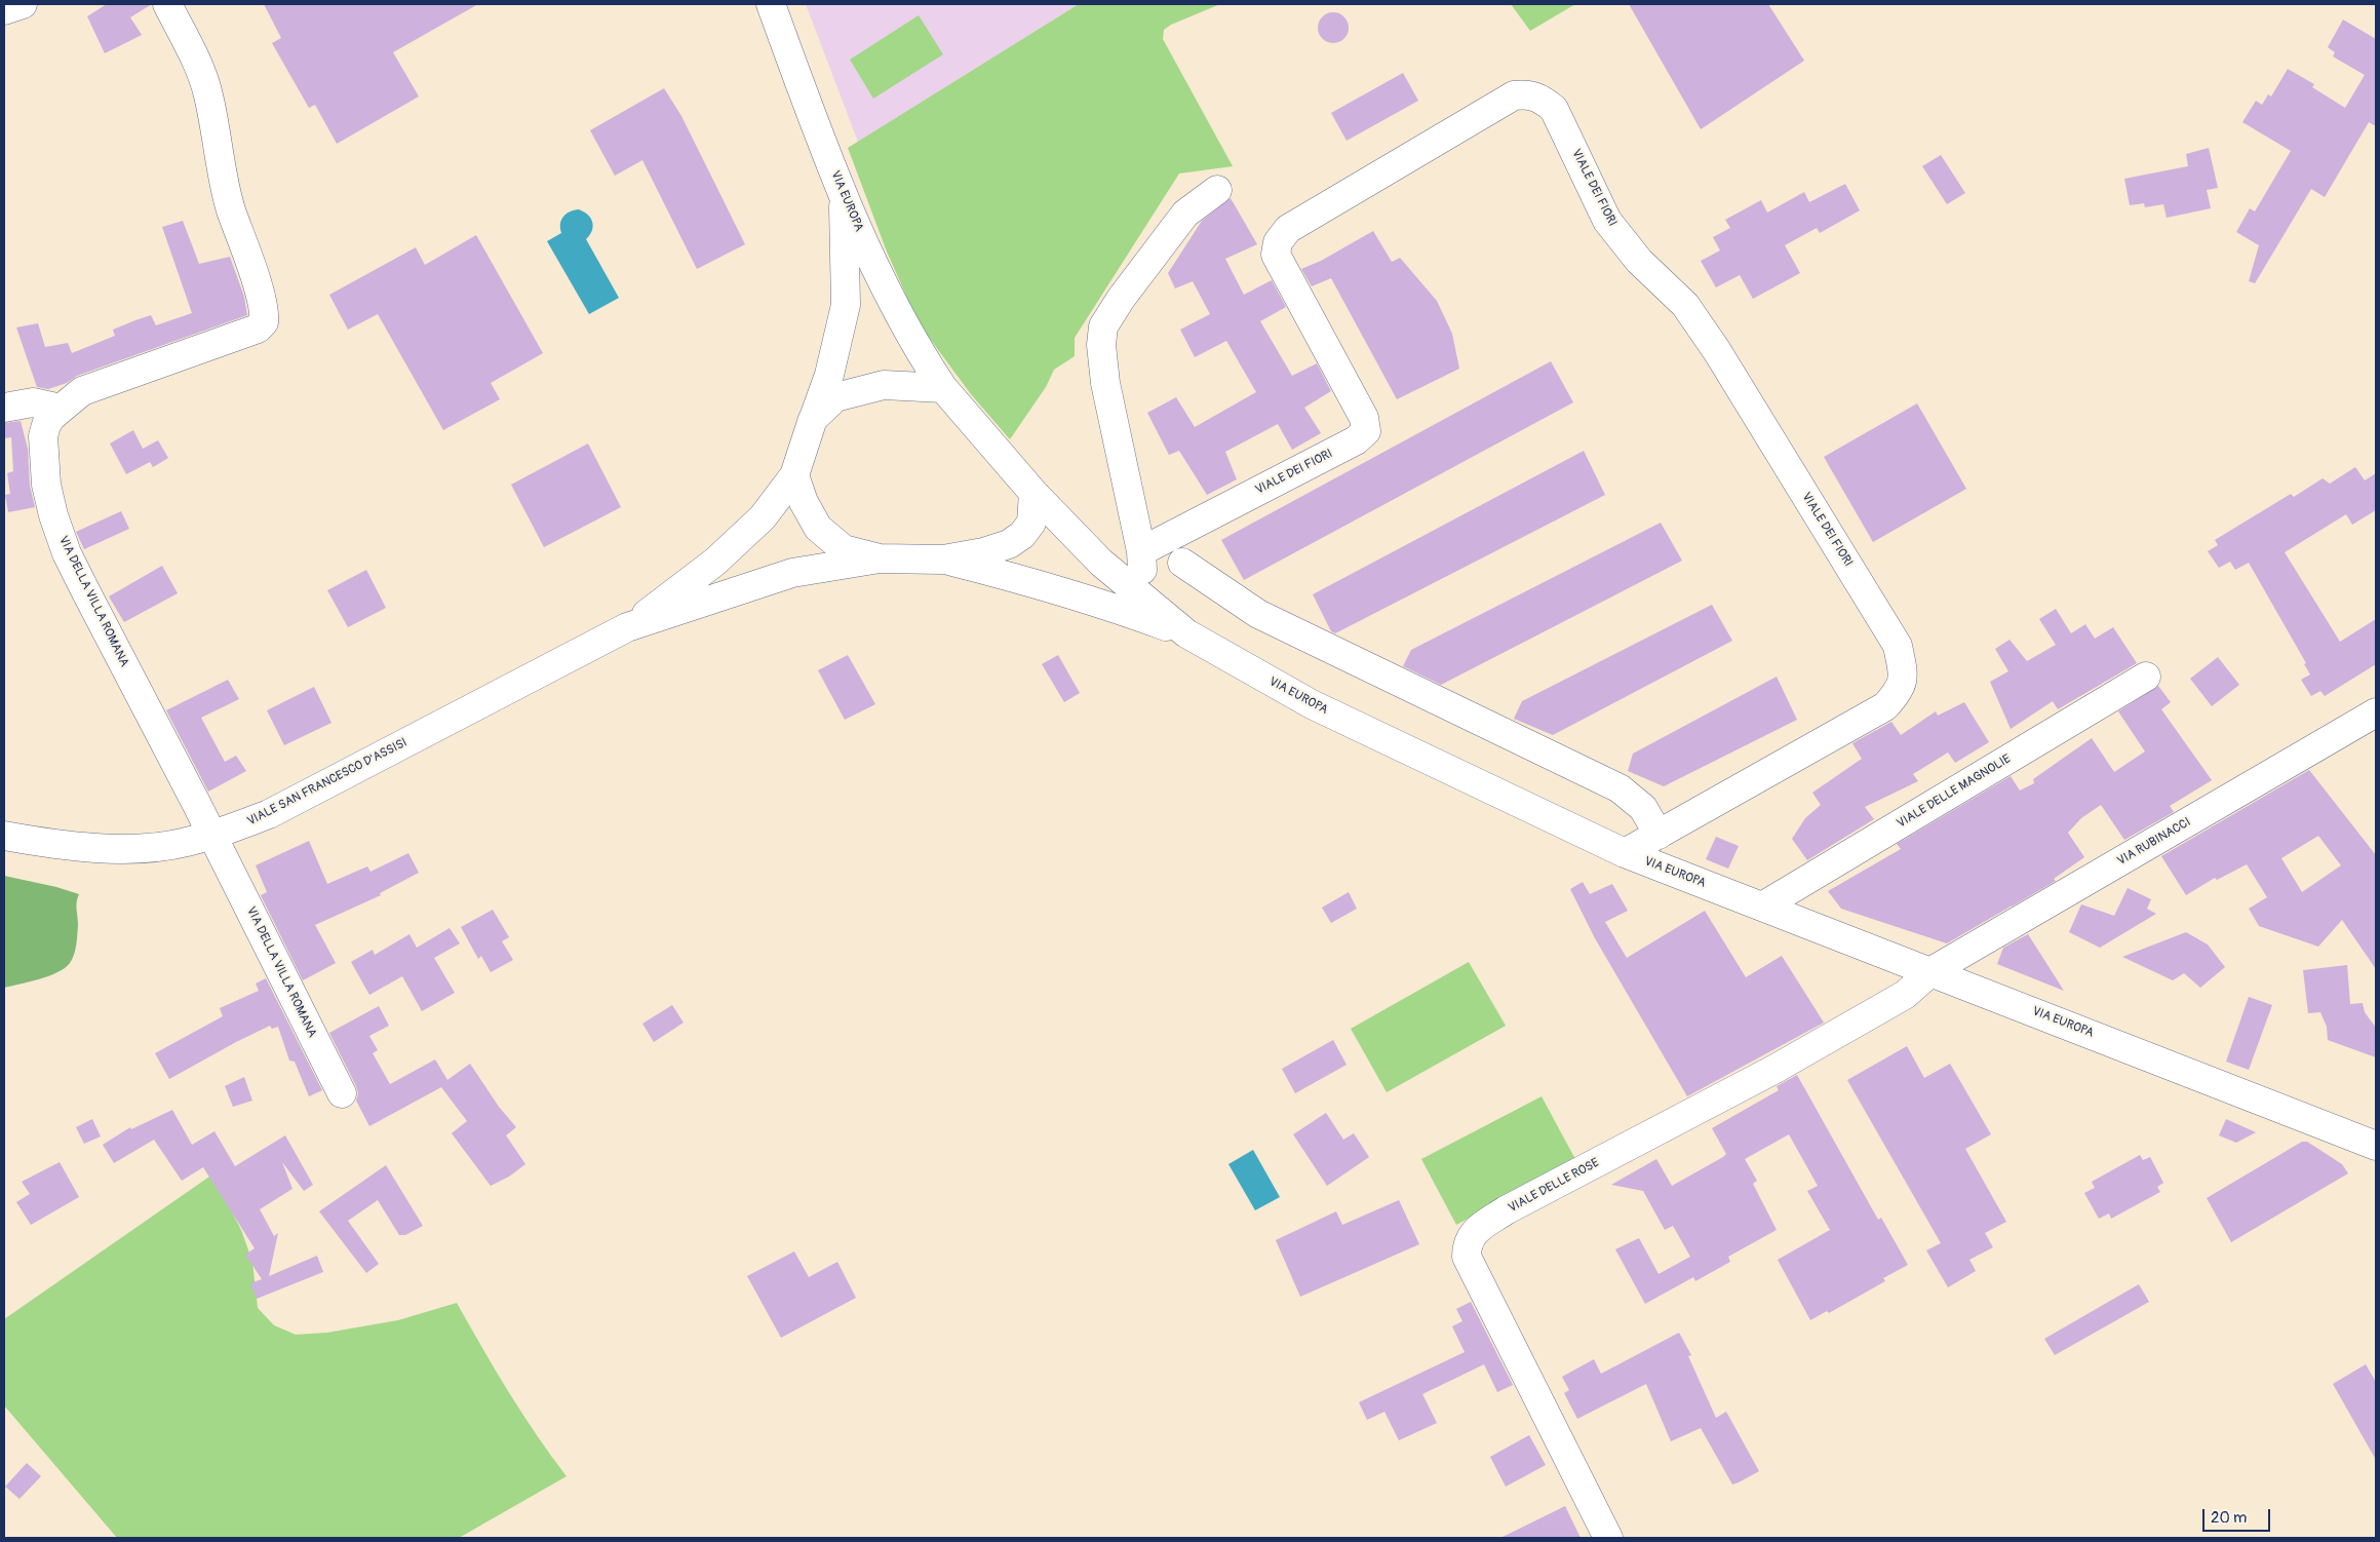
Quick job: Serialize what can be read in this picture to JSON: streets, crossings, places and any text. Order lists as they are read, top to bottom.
{
  "streets": {
    "street": [
      "VIALE DEI FIORI",
      "VIA EUROPA",
      "VIA DELLA VILLA ROMANA",
      "VIALE SAN FRANCESCO D'ASSISI",
      "VIALE DELLE MAGNOLIE",
      "VIA RUBINACCI",
      "VIALE DELLE ROSE"
    ]
  },
  "crossings": [
    ["VIALE DEI FIORI", "VIA EUROPA"],
    ["VIA EUROPA", "VIALE SAN FRANCESCO D'ASSISI"],
    ["VIA EUROPA", "VIALE DELLE MAGNOLIE"],
    ["VIA EUROPA", "VIA RUBINACCI"],
    ["VIA EUROPA", "VIALE DELLE ROSE"],
    ["VIA DELLA VILLA ROMANA", "VIALE SAN FRANCESCO D'ASSISI"],
    ["VIA RUBINACCI", "VIALE DELLE ROSE"]
  ],
  "scale_bar": "20 m"
}
